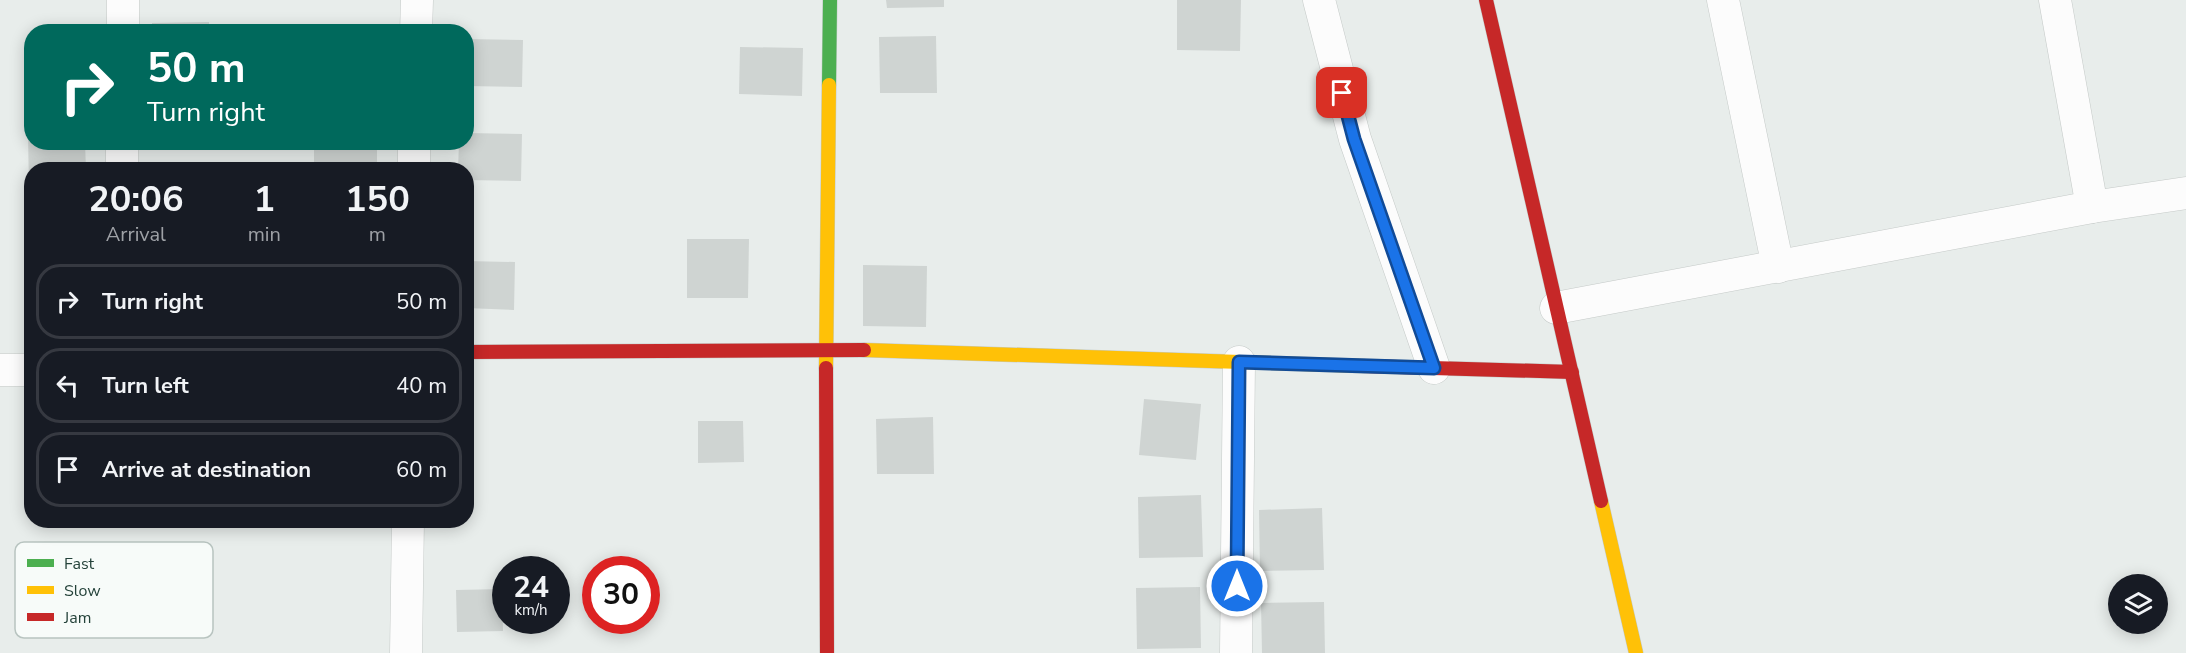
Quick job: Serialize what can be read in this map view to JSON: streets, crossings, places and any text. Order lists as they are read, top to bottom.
{
  "legend": ["Fast", "Slow", "Jam"],
  "page": {
    "turn": ["50 m", "Turn right"],
    "eta": [
      "20:06",
      "Arrival",
      "1",
      "min",
      "150",
      "m"
    ],
    "list": [
      {
        "name": "Turn right",
        "value": "50 m"
      },
      {
        "name": "Turn left",
        "value": "40 m"
      },
      {
        "name": "Arrive at destination",
        "value": "60 m"
      }
    ],
    "speed": "24 km/h",
    "limit": "30"
  }
}
